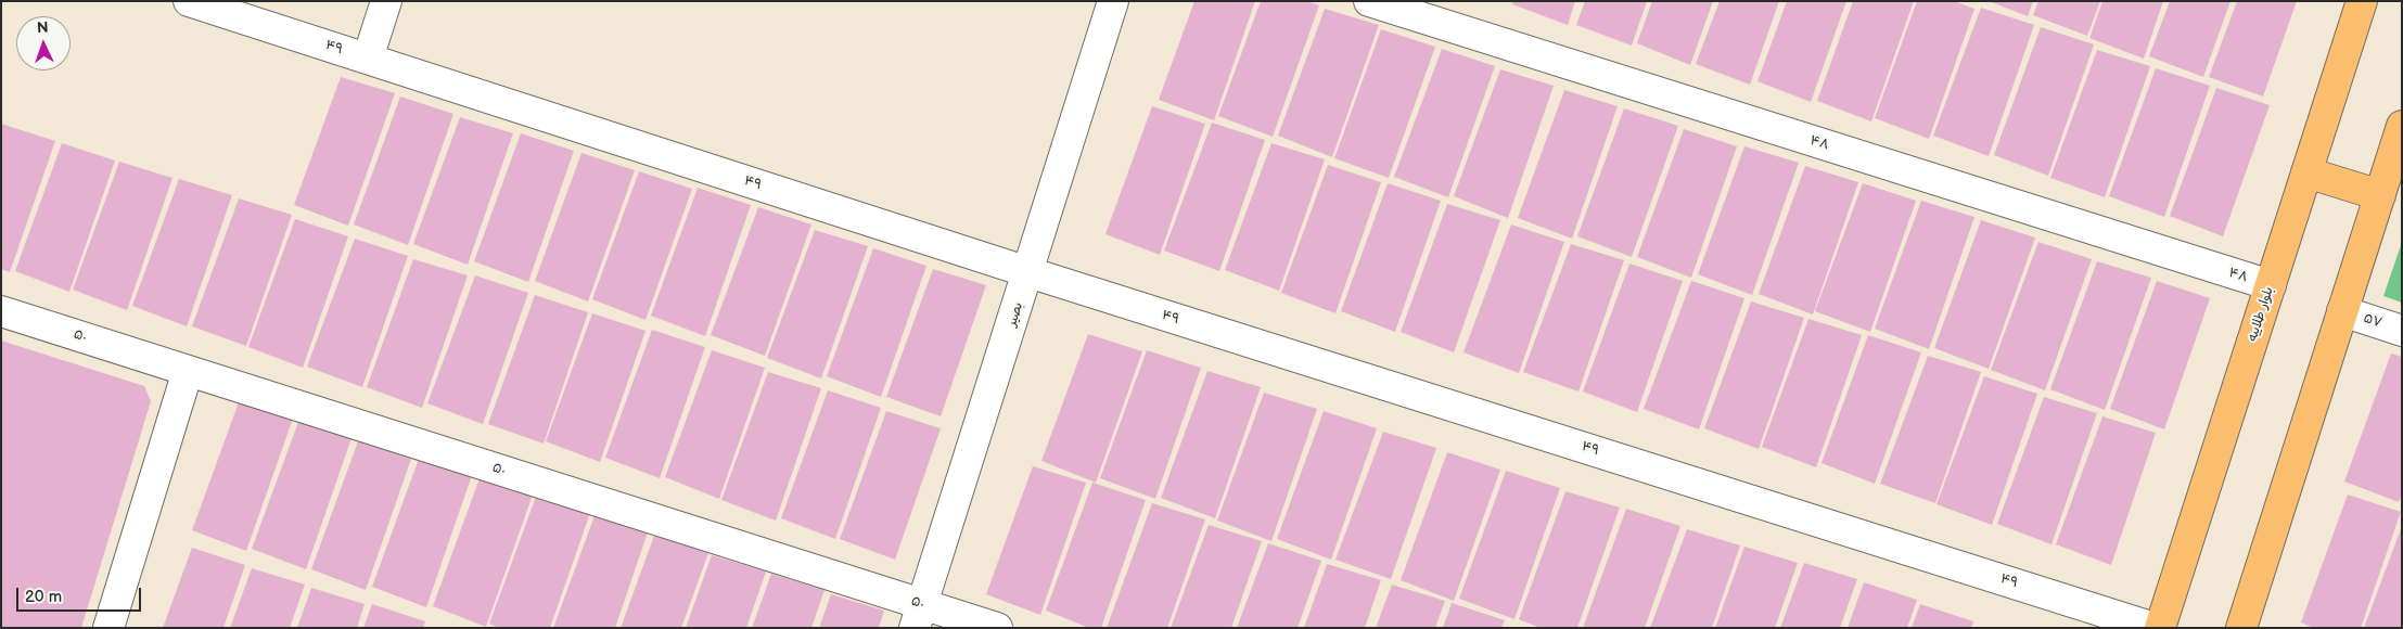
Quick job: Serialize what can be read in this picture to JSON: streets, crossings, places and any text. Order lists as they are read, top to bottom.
{
  "streets": {
    "main road": ["بلوار طلاییه"],
    "street": [
      "۴۹",
      "۴۸",
      "بصیر",
      "۵۷",
      "۵۰"
    ]
  },
  "crossings": [
    ["۴۹", "بصیر"],
    ["۴۸", "بلوار طلاییه"],
    ["بصیر", "۵۰"]
  ],
  "scale_bar": "20 m",
  "north": "top"
}
